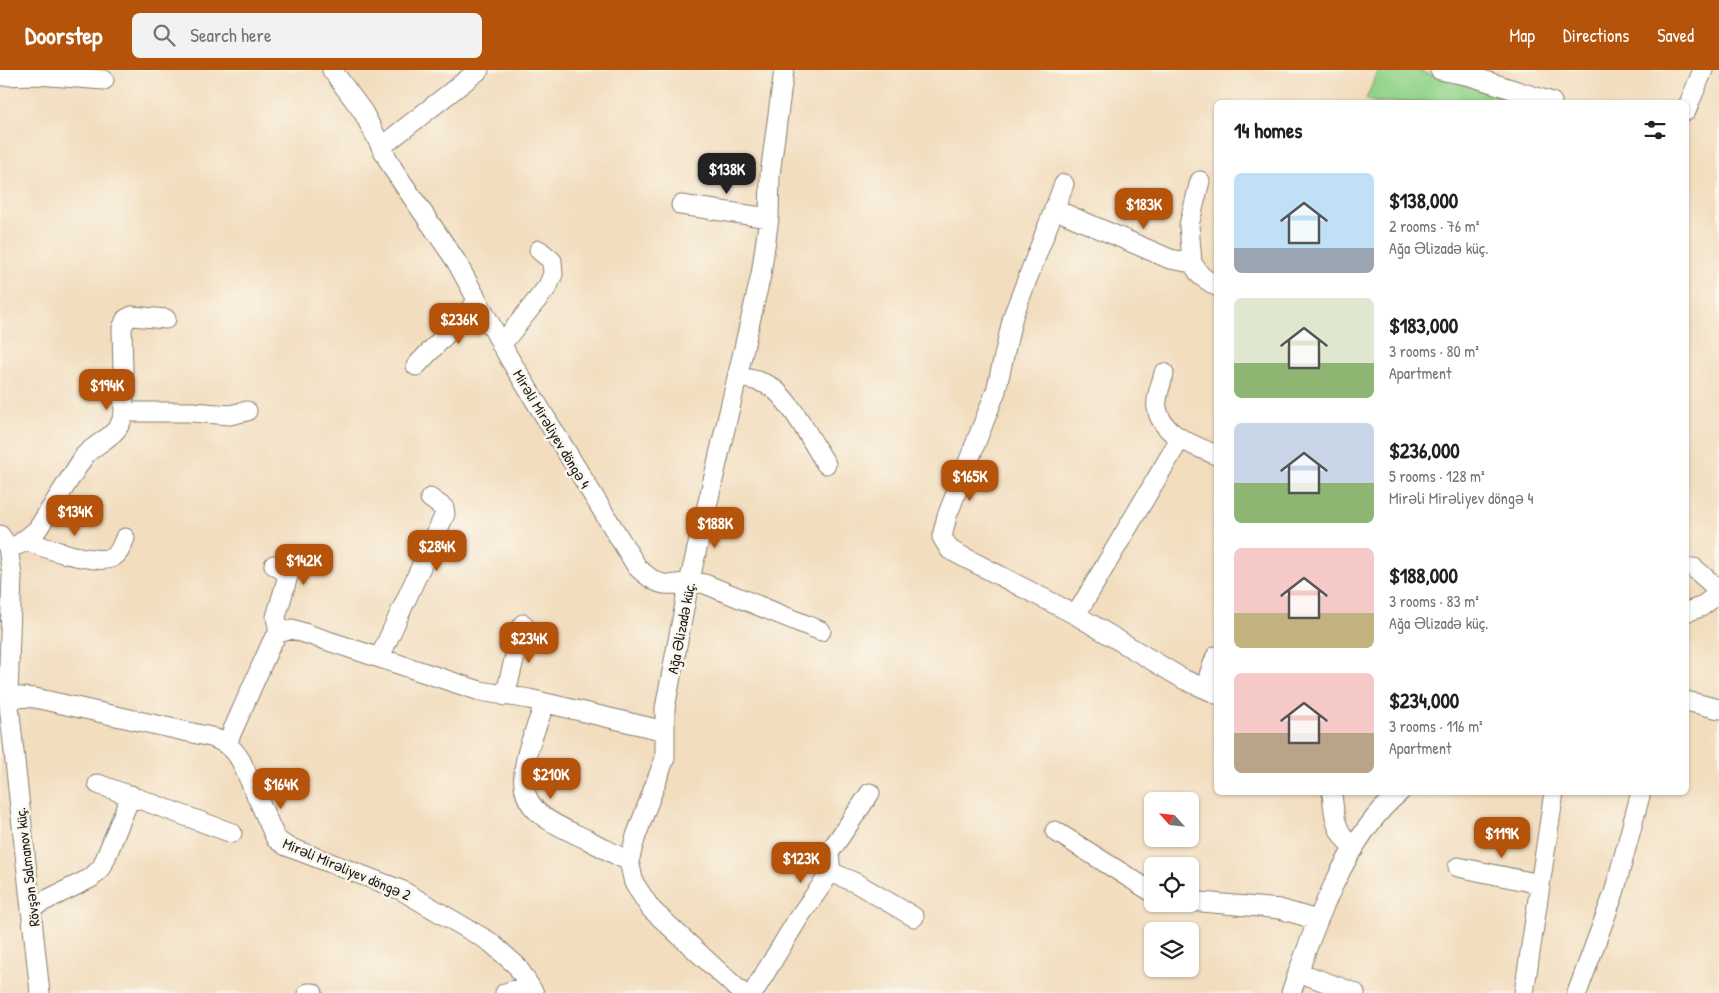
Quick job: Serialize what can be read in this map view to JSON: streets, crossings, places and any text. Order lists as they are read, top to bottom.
{
  "streets": {
    "street": [
      "Mirəli Mirəliyev döngə 4",
      "Ağa Əlizadə küç.",
      "Rövşən Salmanov küç.",
      "Mirəli Mirəliyev döngə 2"
    ]
  },
  "crossings": [
    ["Mirəli Mirəliyev döngə 4", "Ağa Əlizadə küç."]
  ],
  "north": "top left",
  "page": {
    "header": "Doorstep",
    "search": "Search here",
    "nav": ["Map", "Directions", "Saved"],
    "heading": "14 homes",
    "price": [
      "$138K",
      "$183K",
      "$236K",
      "$194K",
      "$165K",
      "$134K",
      "$188K",
      "$284K",
      "$142K",
      "$234K",
      "$210K",
      "$164K",
      "$119K",
      "$123K"
    ],
    "list": [
      {
        "name": "$138,000",
        "note": "2 rooms · 76 m² · Ağa Əlizadə küç."
      },
      {
        "name": "$183,000",
        "note": "3 rooms · 80 m² · Apartment"
      },
      {
        "name": "$236,000",
        "note": "5 rooms · 128 m² · Mirəli Mirəliyev döngə 4"
      },
      {
        "name": "$188,000",
        "note": "3 rooms · 83 m² · Ağa Əlizadə küç."
      },
      {
        "name": "$234,000",
        "note": "3 rooms · 116 m² · Apartment"
      }
    ]
  }
}
